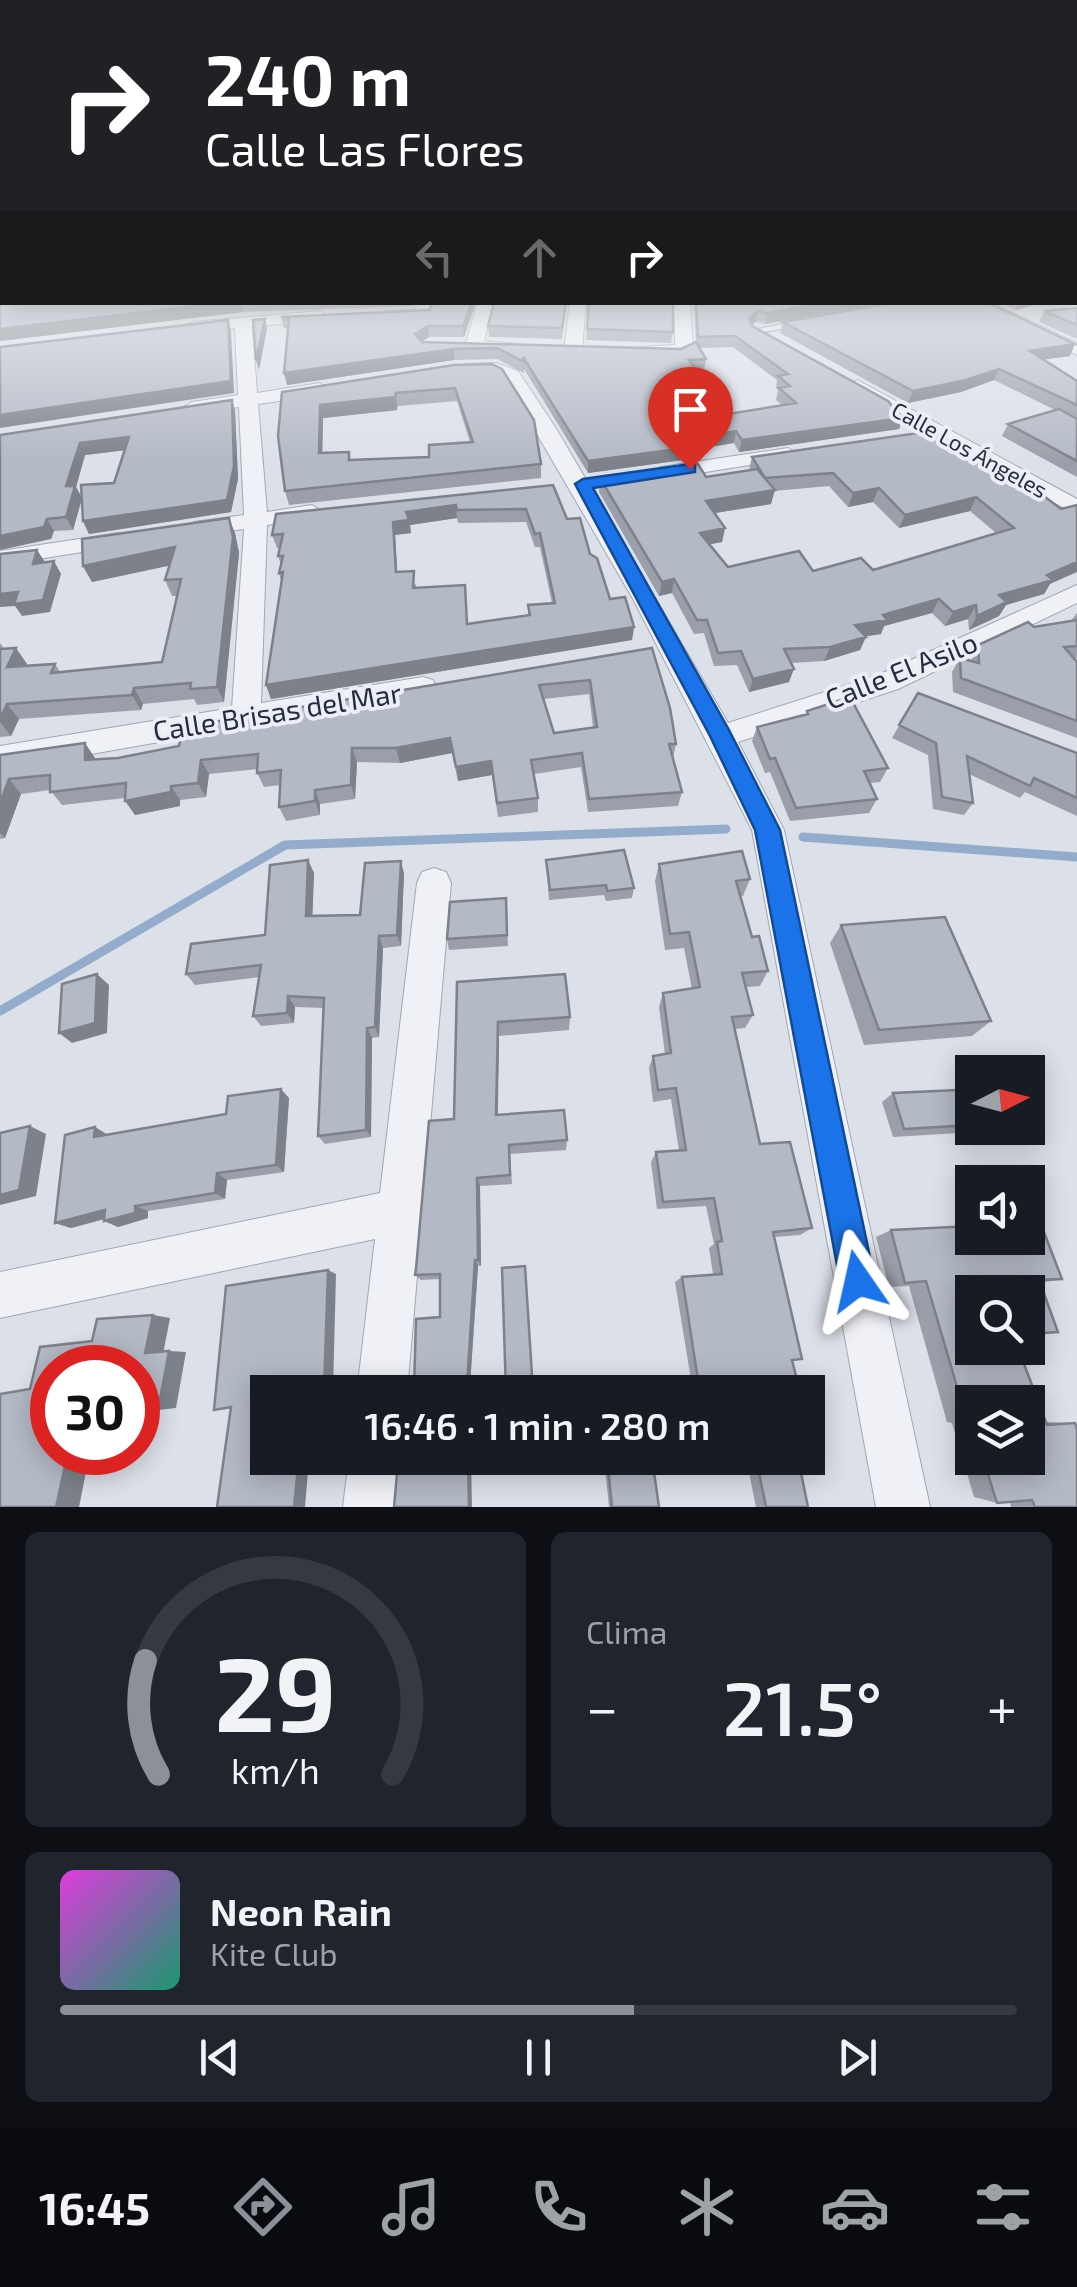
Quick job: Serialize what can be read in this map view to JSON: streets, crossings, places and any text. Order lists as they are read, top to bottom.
{
  "streets": {
    "street": ["Calle Los Ángeles", "Calle El Asilo", "Calle Brisas del Mar"]
  },
  "north": "right",
  "page": {
    "turn": ["240 m", "Calle Las Flores"],
    "limit": "30",
    "trip": "16:46 · 1 min · 280 m",
    "tile": "Clima",
    "heat": ["−", "21.5°", "+"],
    "song": ["Neon Rain", "Kite Club"],
    "tabs": "16:45",
    "gauge": ["29", "km/h"]
  }
}
